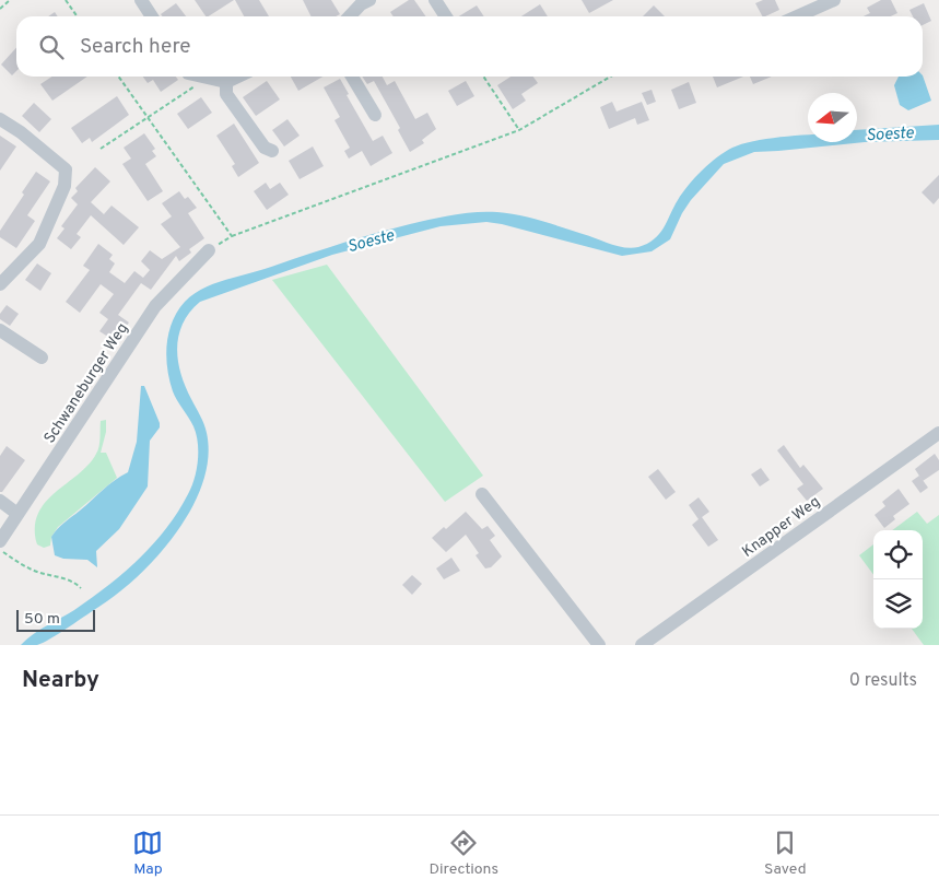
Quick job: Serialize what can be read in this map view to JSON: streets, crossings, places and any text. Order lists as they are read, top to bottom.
{
  "streets": {
    "street": ["Schwaneburger Weg", "Knapper Weg"]
  },
  "water": ["Soeste"],
  "scale_bar": "50 m",
  "north": "left",
  "page": {
    "search": "Search here",
    "scale": "50 m",
    "heading": ["Nearby", "0 results"],
    "nav": ["Map", "Directions", "Saved"]
  }
}
